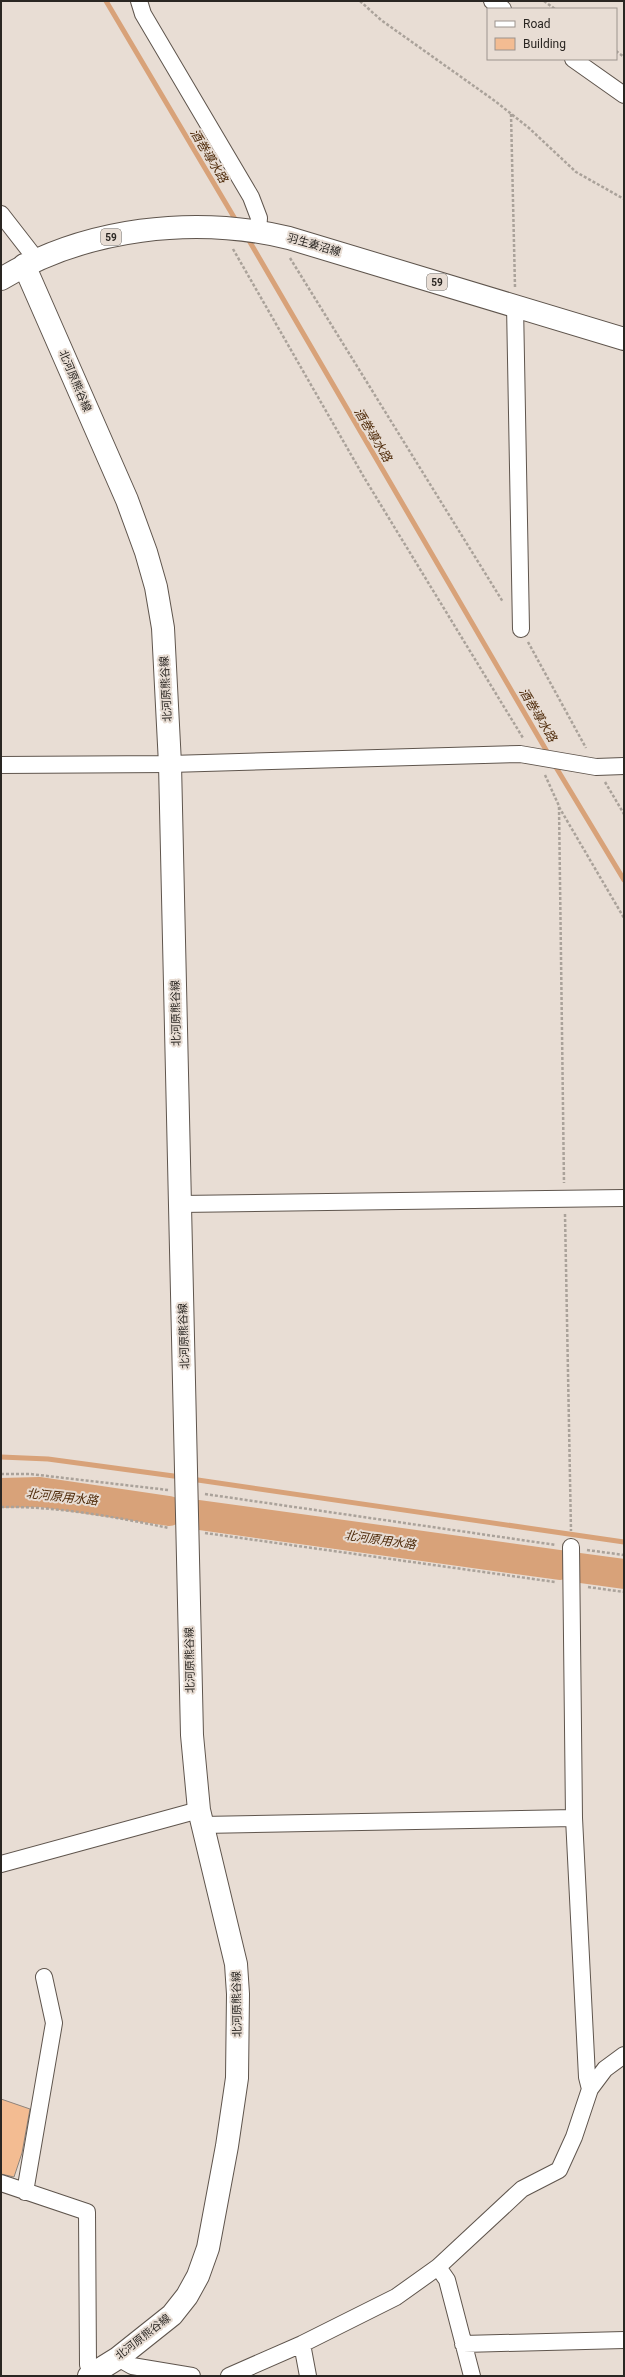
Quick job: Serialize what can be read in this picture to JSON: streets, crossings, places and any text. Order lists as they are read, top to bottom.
{
  "streets": {
    "main road": ["59", "羽生妻沼線", "北河原熊谷線"]
  },
  "crossings": [
    ["羽生妻沼線", "北河原熊谷線"]
  ],
  "water": ["酒巻導水路", "北河原用水路"],
  "legend": ["Road", "Building"]
}
